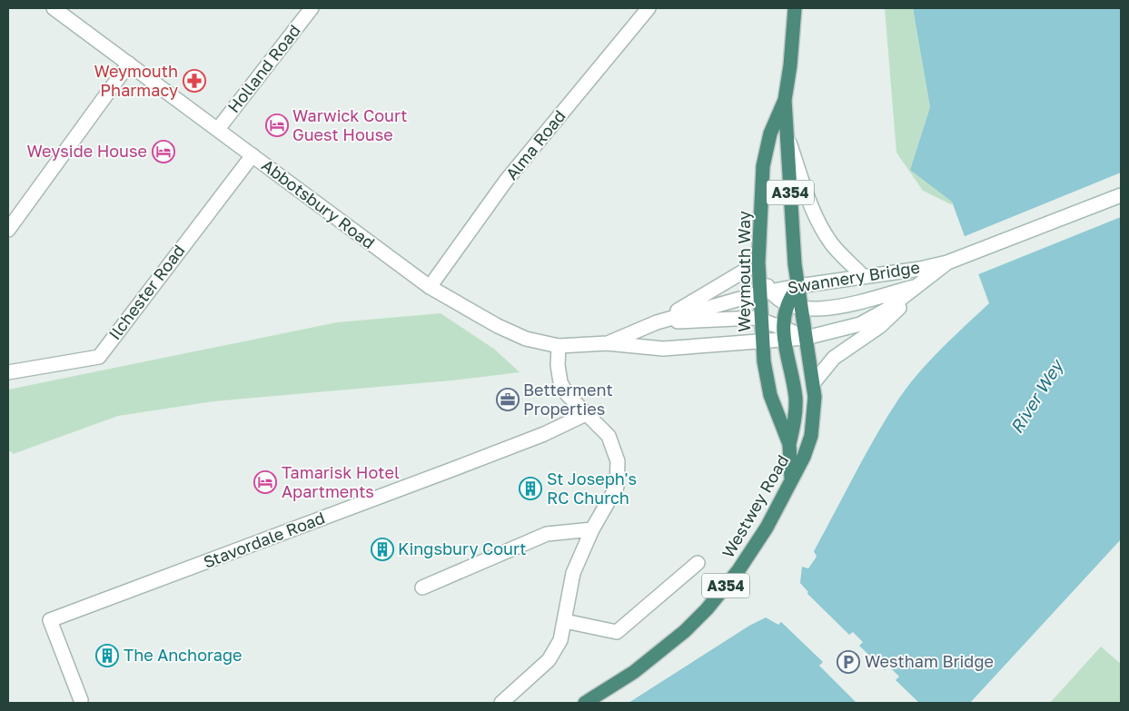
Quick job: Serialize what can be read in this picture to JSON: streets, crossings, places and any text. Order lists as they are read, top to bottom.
{
  "streets": {
    "highway": ["A354", "Weymouth Way", "Westwey Road"],
    "street": [
      "Holland Road",
      "Alma Road",
      "Abbotsbury Road",
      "Swannery Bridge",
      "Ilchester Road",
      "Stavordale Road"
    ]
  },
  "crossings": [
    ["Holland Road", "Abbotsbury Road"],
    ["Alma Road", "Abbotsbury Road"],
    ["Abbotsbury Road", "Weymouth Way"],
    ["Abbotsbury Road", "Swannery Bridge"],
    ["Abbotsbury Road", "Ilchester Road"],
    ["Abbotsbury Road", "Westwey Road"],
    ["Weymouth Way", "Swannery Bridge"],
    ["Weymouth Way", "Westwey Road"],
    ["Swannery Bridge", "Westwey Road"]
  ],
  "water": ["River Wey"],
  "places": {
    "pharmacy": ["Weymouth Pharmacy"],
    "hotel": ["Warwick Court Guest House", "Weyside House", "Tamarisk Hotel Apartments"],
    "office": ["Betterment Properties"],
    "building": ["St Joseph's RC Church", "Kingsbury Court", "The Anchorage"],
    "parking": ["Westham Bridge"]
  }
}
